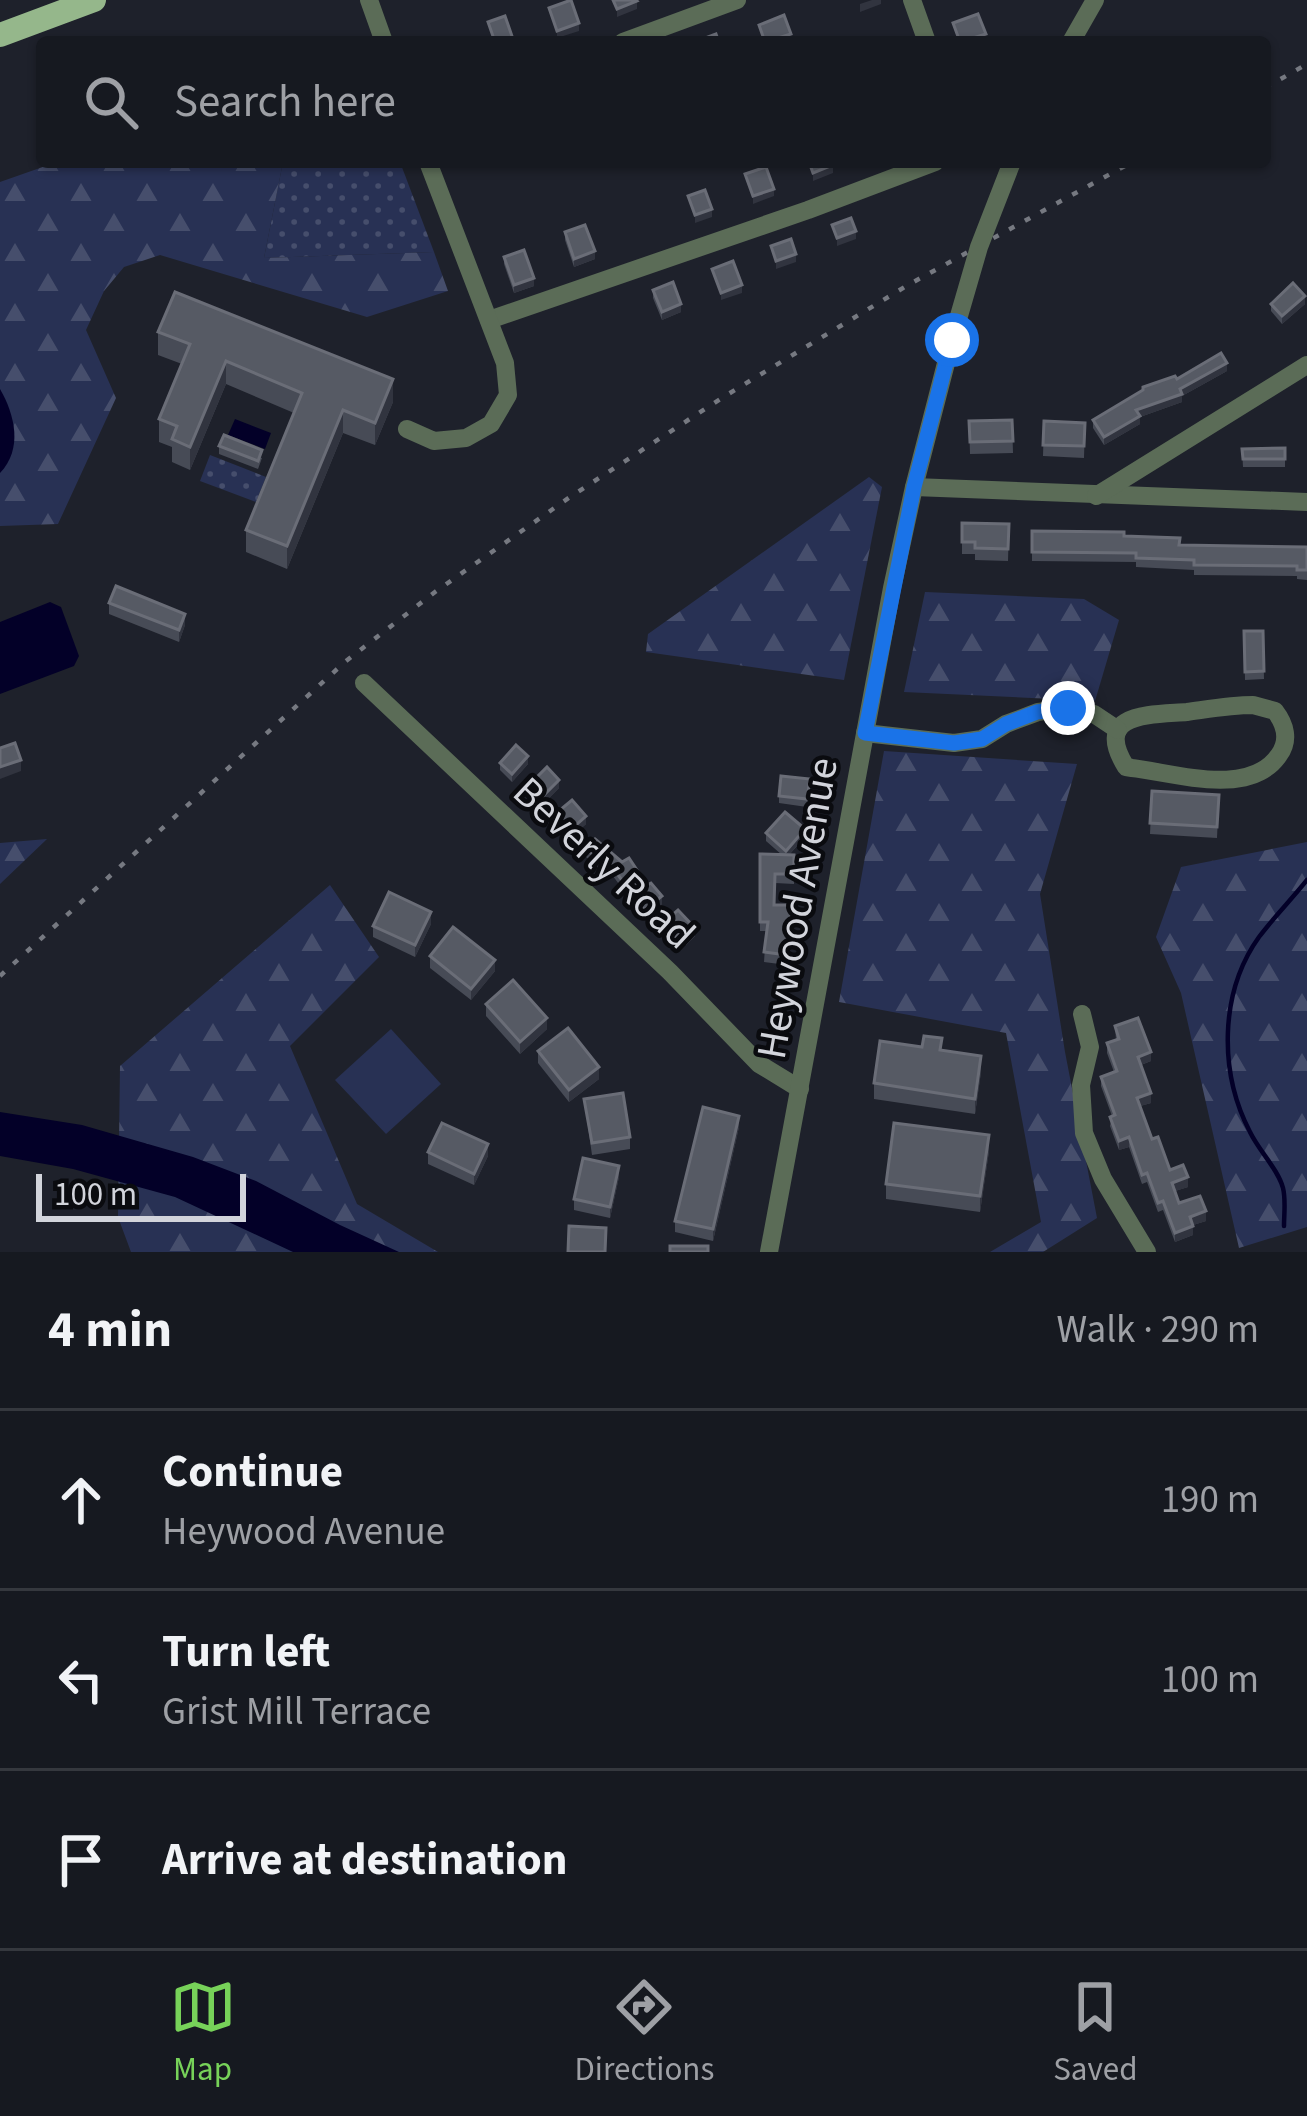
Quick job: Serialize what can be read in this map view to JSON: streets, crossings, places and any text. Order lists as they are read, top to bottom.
{
  "streets": {
    "street": ["Beverly Road", "Heywood Avenue"]
  },
  "crossings": [
    ["Beverly Road", "Heywood Avenue"]
  ],
  "scale_bar": "100 m",
  "page": {
    "search": "Search here",
    "scale": "100 m",
    "heading": ["4 min", "Walk · 290 m"],
    "list": [
      ["Continue", "Heywood Avenue", "190 m"],
      ["Turn left", "Grist Mill Terrace", "100 m"],
      "Arrive at destination"
    ],
    "nav": ["Map", "Directions", "Saved"]
  }
}
